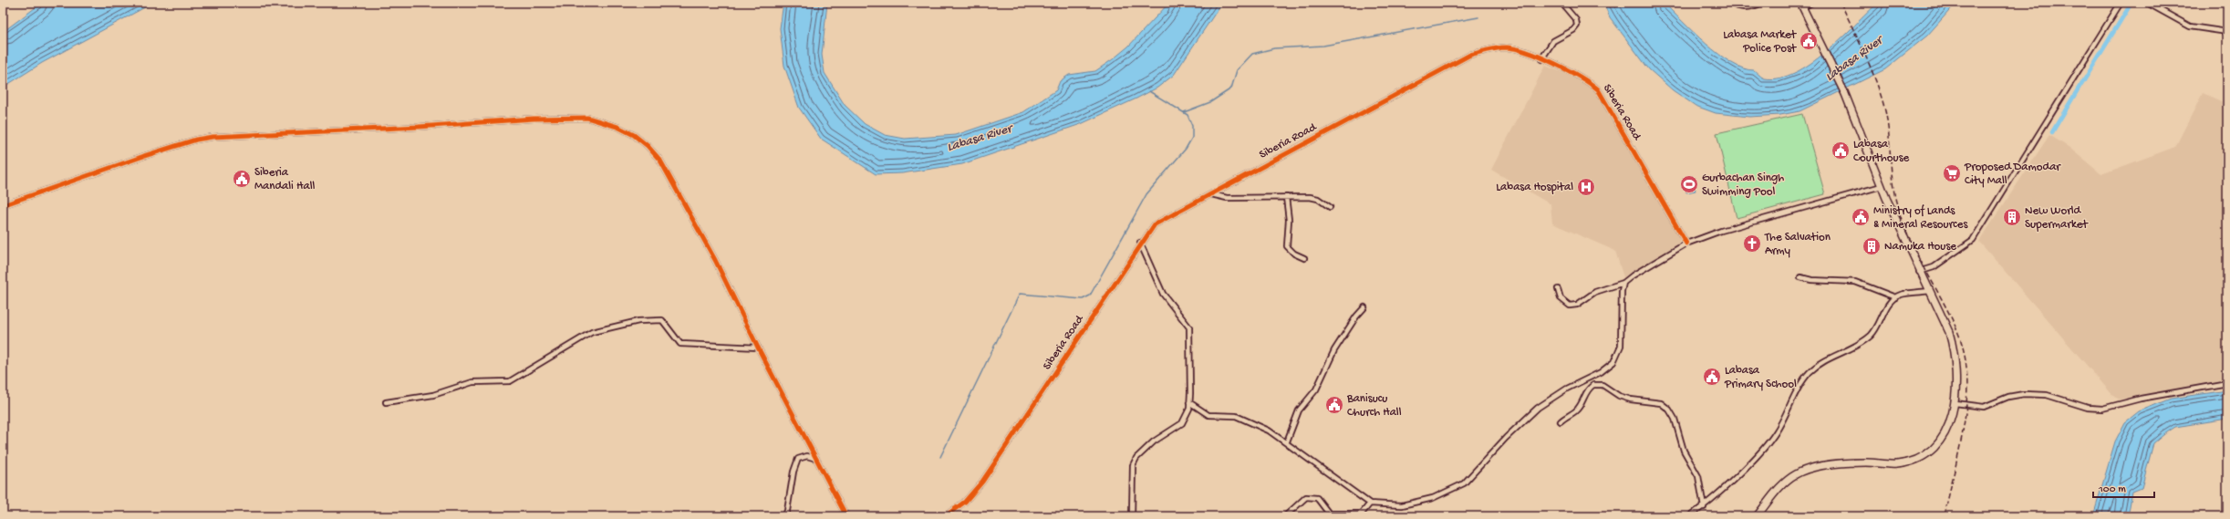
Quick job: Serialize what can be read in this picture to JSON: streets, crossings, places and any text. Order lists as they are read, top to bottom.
{
  "streets": {
    "street": ["Siberia Road"]
  },
  "water": ["Labasa River"],
  "places": {
    "public building": [
      "Labasa Market Police Post",
      "Labasa Courthouse",
      "Siberia Mandali Hall",
      "Ministry of Lands & Mineral Resources",
      "Labasa Primary School",
      "Banisucu Church Hall"
    ],
    "supermarket": ["Proposed Damodar City Mall"],
    "sports": ["Gurbachan Singh Swimming Pool"],
    "hospital": ["Labasa Hospital"],
    "building": ["New World Supermarket", "Namuka House"],
    "church": ["The Salvation Army"]
  },
  "scale_bar": "100 m"
}
